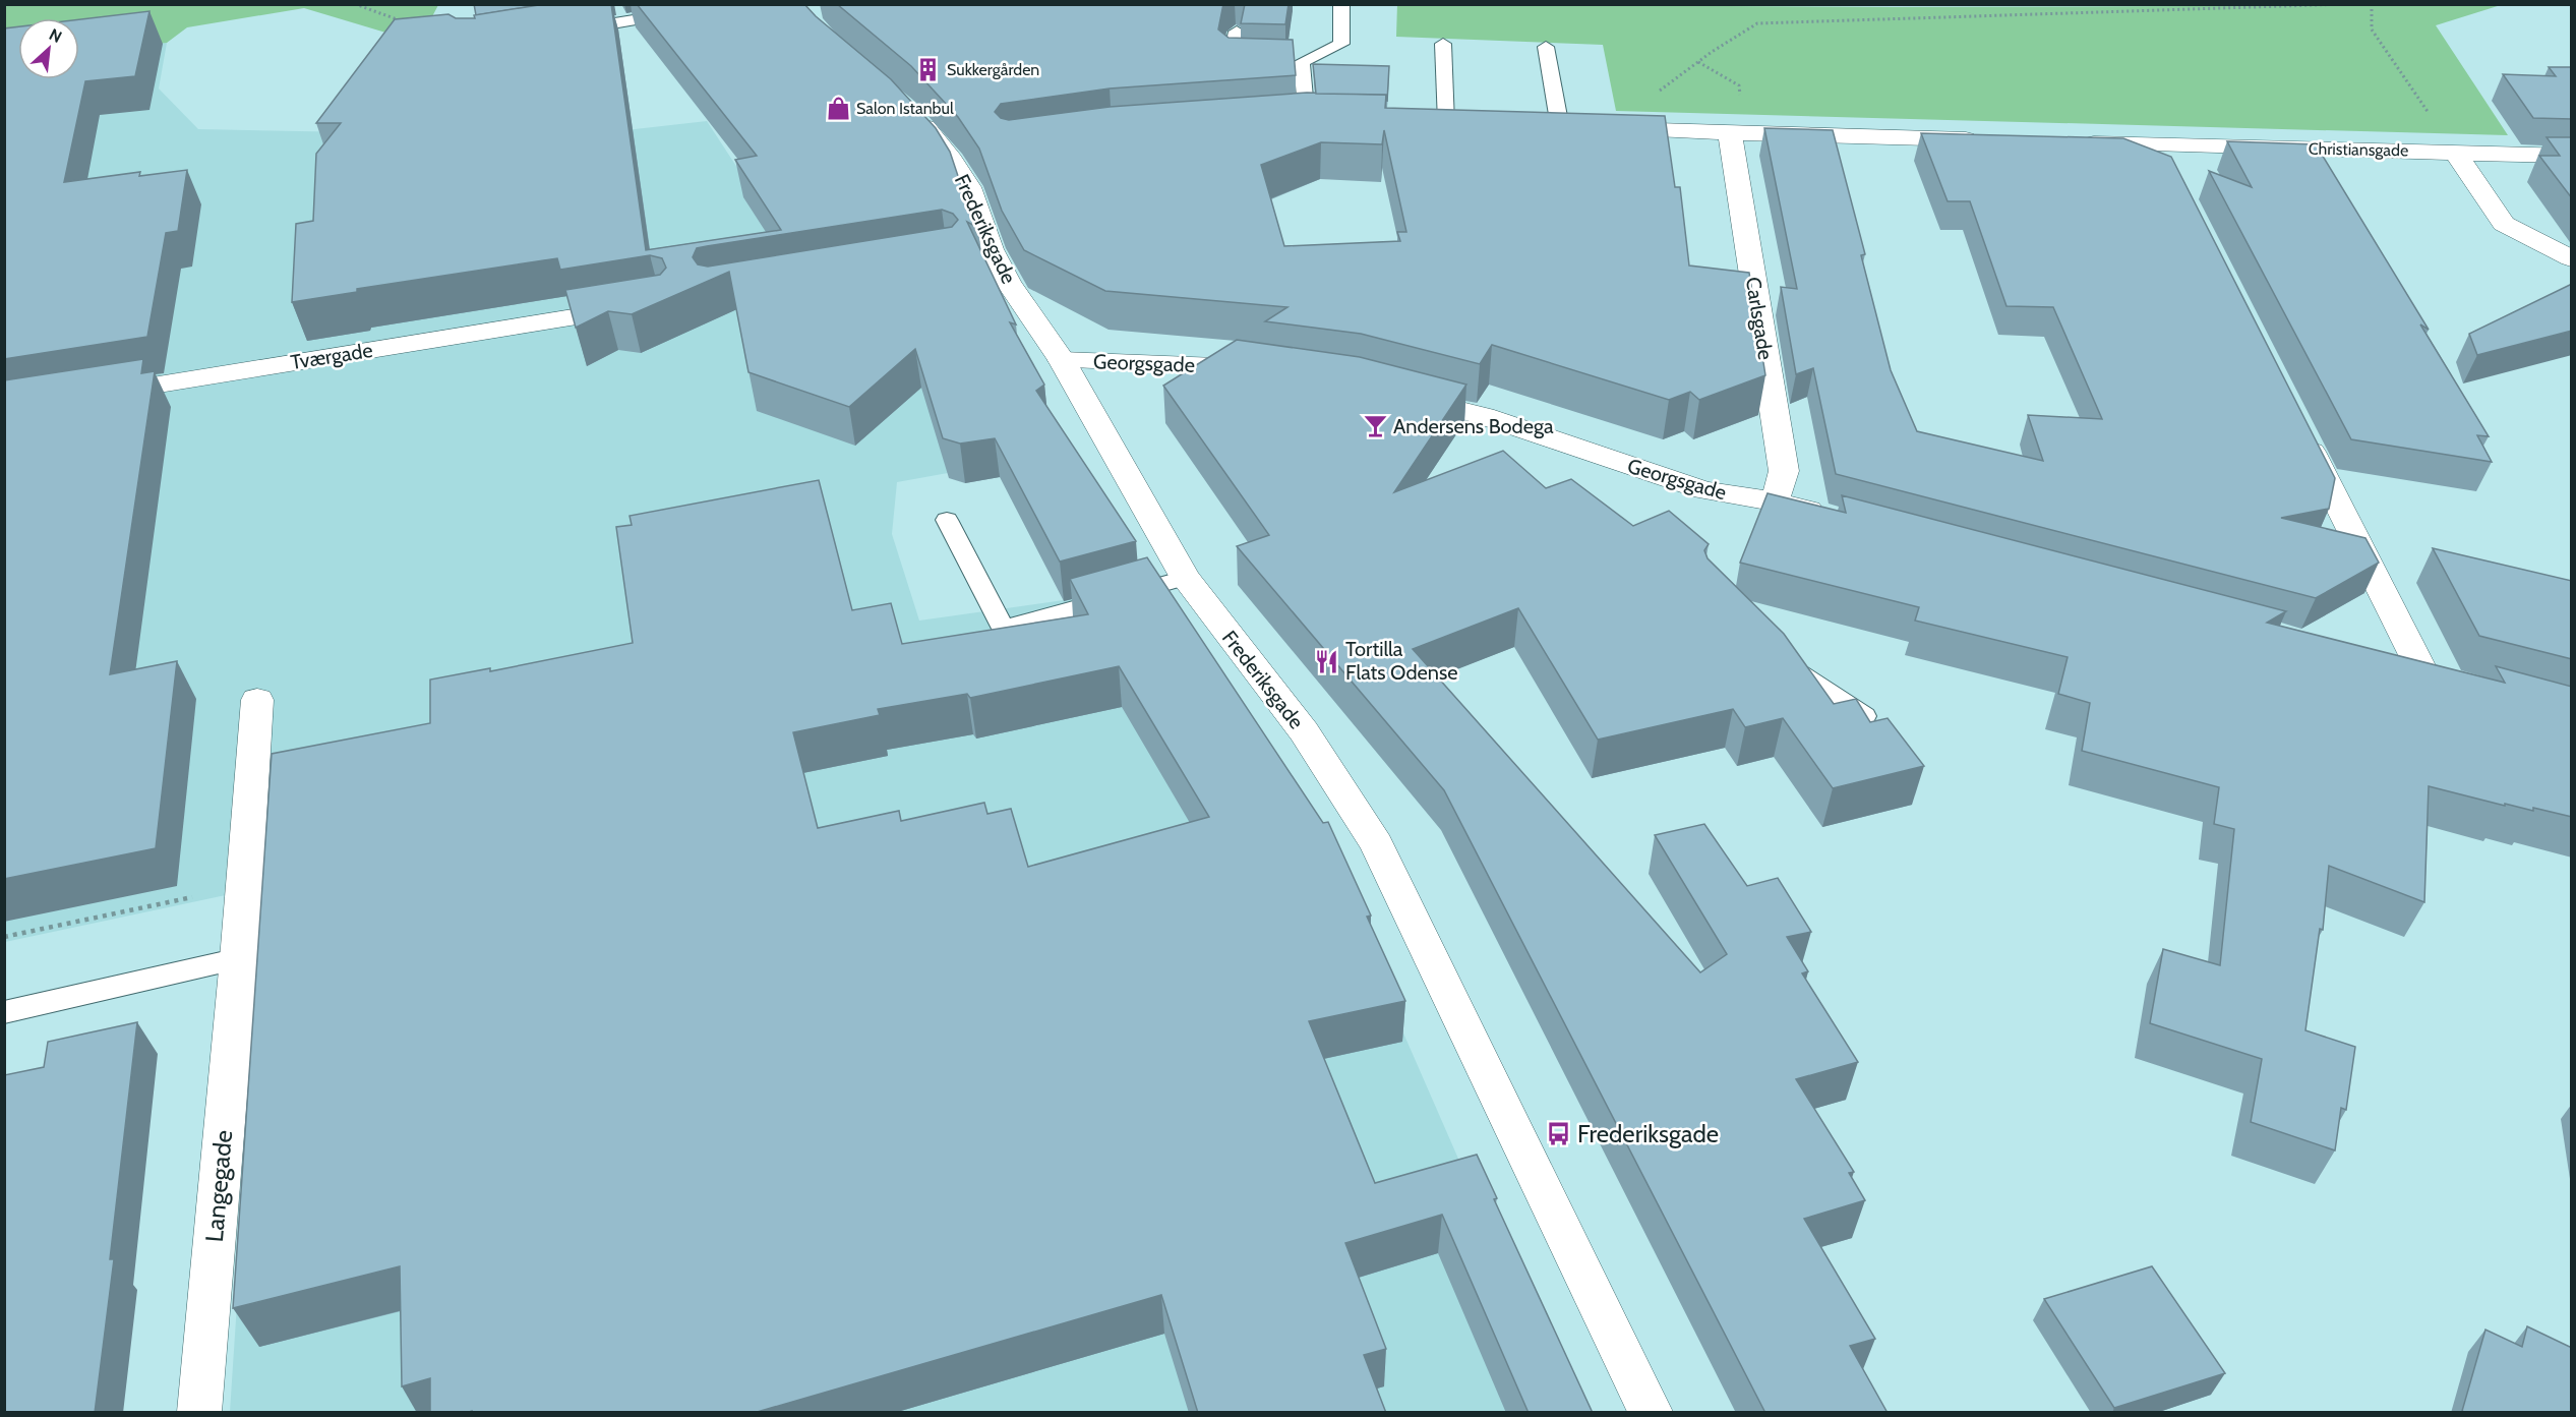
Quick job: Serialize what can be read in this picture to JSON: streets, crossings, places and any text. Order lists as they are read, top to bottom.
{
  "streets": {
    "street": [
      "Christiansgade",
      "Frederiksgade",
      "Carlsgade",
      "Tværgade",
      "Georgsgade",
      "Langegade"
    ]
  },
  "crossings": [
    ["Frederiksgade", "Georgsgade"],
    ["Carlsgade", "Georgsgade"]
  ],
  "places": {
    "building": ["Sukkergården"],
    "shop": ["Salon Istanbul"],
    "bar": ["Andersens Bodega"],
    "restaurant": ["Tortilla Flats Odense"],
    "bus stop": ["Frederiksgade"]
  },
  "north": "top right"
}
